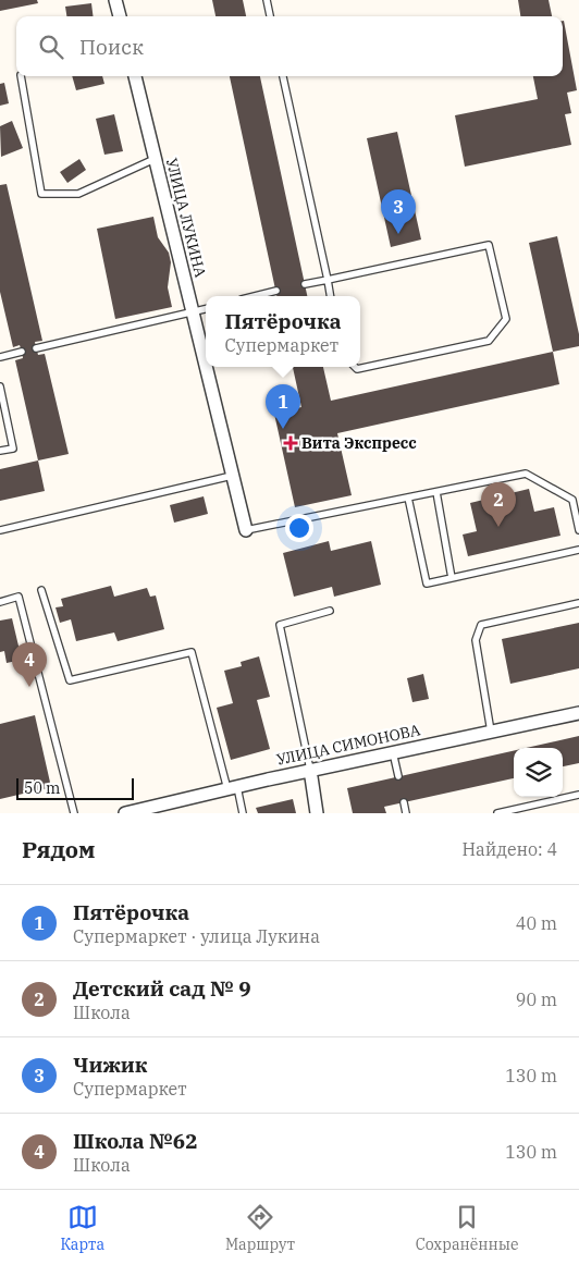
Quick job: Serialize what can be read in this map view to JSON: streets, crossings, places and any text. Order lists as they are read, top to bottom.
{
  "streets": {
    "street": ["УЛИЦА ЛУКИНА", "УЛИЦА СИМОНОВА"]
  },
  "places": {
    "health": ["Вита Экспресс"]
  },
  "scale_bar": "50 m",
  "page": {
    "search": "Поиск",
    "pins": [
      "3",
      "1",
      "2",
      "4"
    ],
    "popup": ["Пятёрочка", "Супермаркет"],
    "scale": "50 m",
    "heading": ["Рядом", "Найдено: 4"],
    "list": [
      {
        "mark": "1",
        "name": "Пятёрочка",
        "note": "Супермаркет · улица Лукина",
        "value": "40 m"
      },
      {
        "mark": "2",
        "name": "Детский сад № 9",
        "note": "Школа",
        "value": "90 m"
      },
      {
        "mark": "3",
        "name": "Чижик",
        "note": "Супермаркет",
        "value": "130 m"
      },
      {
        "mark": "4",
        "name": "Школа №62",
        "note": "Школа",
        "value": "130 m"
      }
    ],
    "nav": ["Карта", "Маршрут", "Сохранённые"]
  }
}
